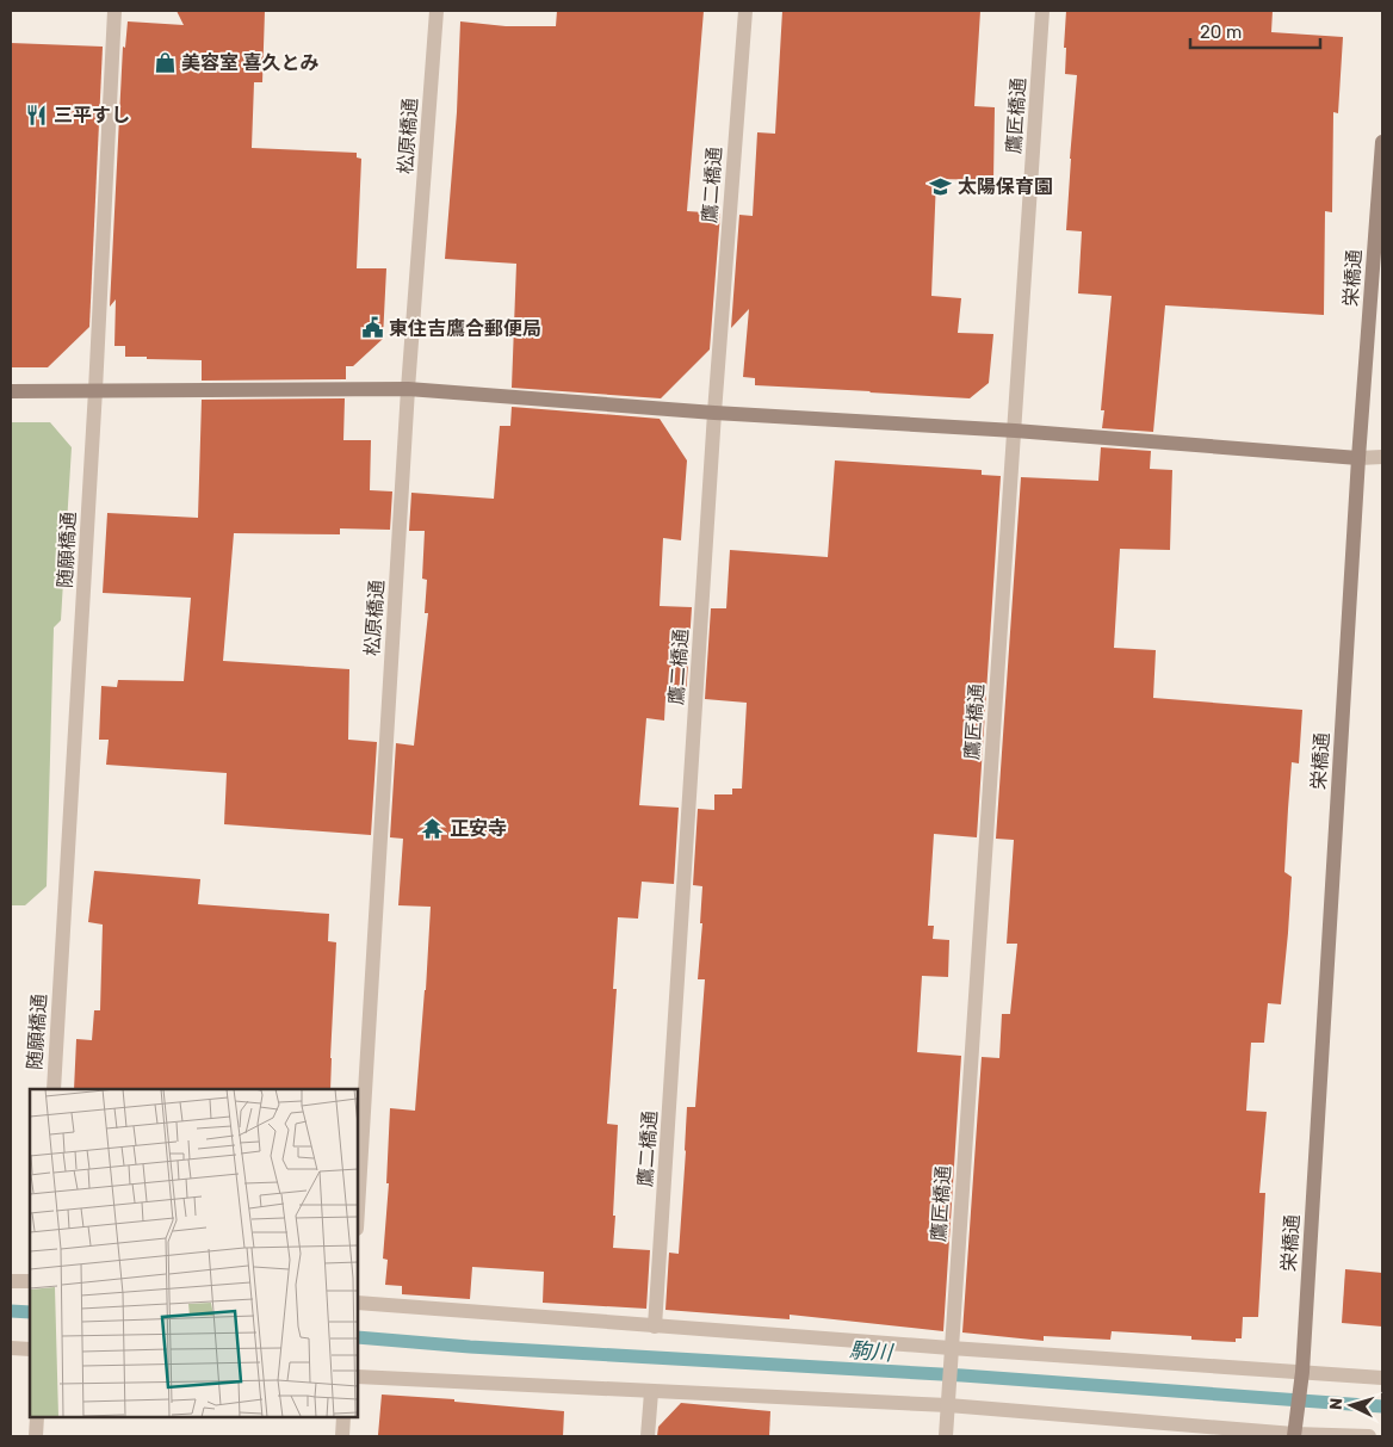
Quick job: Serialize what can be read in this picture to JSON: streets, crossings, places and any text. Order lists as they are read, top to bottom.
{
  "streets": {
    "street": [
      "鷹匠橋通",
      "松原橋通",
      "鷹二橋通",
      "栄橋通",
      "随願橋通"
    ]
  },
  "water": ["駒川"],
  "places": {
    "shop": ["美容室 喜久とみ"],
    "restaurant": ["三平すし"],
    "school or university": ["太陽保育園"],
    "public building": ["東住吉鷹合郵便局"],
    "temple": ["正安寺"]
  },
  "scale_bar": "20 m",
  "north": "left"
}
